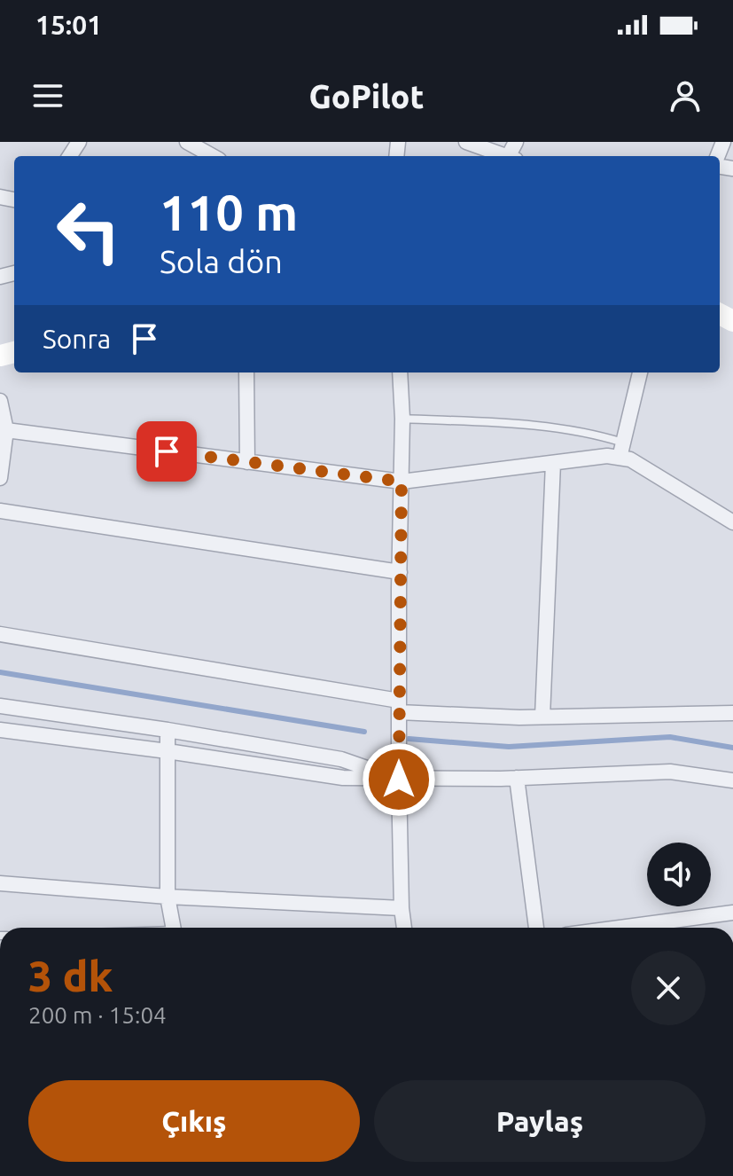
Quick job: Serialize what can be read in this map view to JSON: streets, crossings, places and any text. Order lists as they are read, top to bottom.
{
  "page": {
    "status": "15:01",
    "header": "GoPilot",
    "turn": ["110 m", "Sola dön"],
    "then": "Sonra",
    "heading": ["3 dk", "200 m · 15:04"],
    "buttons": ["Çıkış", "Paylaş"]
  }
}
